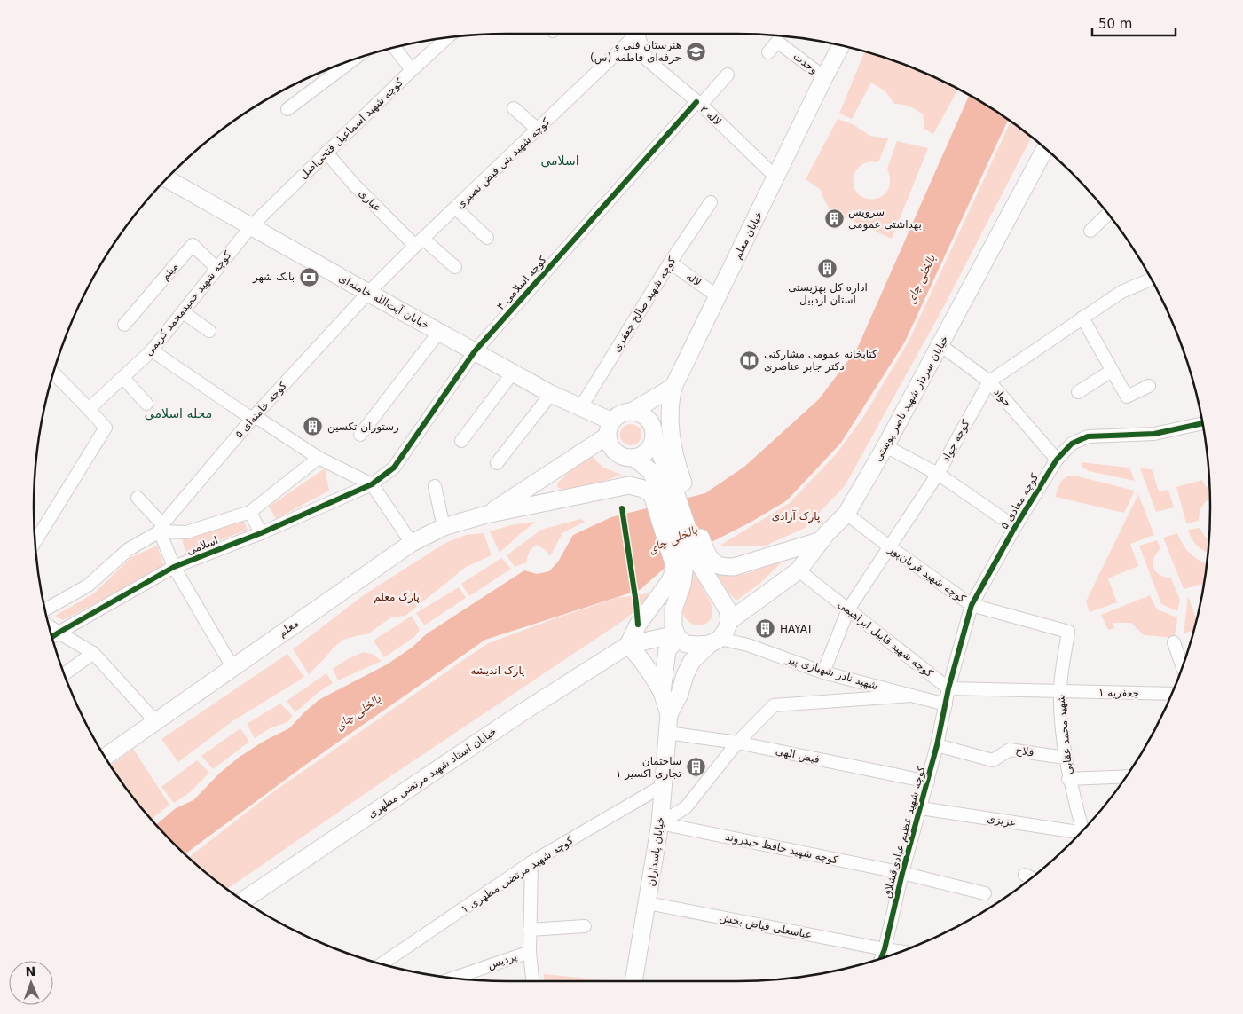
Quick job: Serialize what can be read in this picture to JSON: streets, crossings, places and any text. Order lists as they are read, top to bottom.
{
  "streets": {
    "main road": [
      "خیابان معلم",
      "خیابان آیت‌الله خامنه‌ای",
      "خیابان سردار شهید ناصر پوستی",
      "معلم",
      "خیابان استاد شهید مرتضی مطهری",
      "خیابان پاسداران"
    ],
    "street": [
      "وحدت",
      "لاله ۲",
      "کوچه شهید اسماعیل فتحی‌اصل",
      "کوچه شهید بنی فیض نصیری",
      "عیاری",
      "میثم",
      "لاله",
      "کوچه اسلامی ۴",
      "کوچه شهید حمیدمحمد کریمی",
      "کوچه شهید صالح جعفری",
      "جواد",
      "کوچه خامنه‌ای ۵",
      "کوچه جواد",
      "کوچه معادی ۵",
      "اسلامی",
      "کوچه شهید قربان‌پور",
      "کوچه شهید قابیل ابراهیمی",
      "شهید نادر شهبازی پیر",
      "جعفریه ۱",
      "شهید محمد عقابی",
      "فلاح",
      "فیض الهی",
      "عزیزی",
      "کوچه شهید عظیم عبادی‌قشلاق",
      "کوچه شهید حافظ حیدروند",
      "کوچه شهید مرتضی مطهری ۱",
      "عباسعلی فیاض بخش",
      "پردیس"
    ]
  },
  "crossings": [
    ["وحدت", "خیابان معلم"],
    ["لاله ۲", "خیابان معلم"],
    ["لاله ۲", "کوچه اسلامی ۴"],
    ["کوچه شهید اسماعیل فتحی‌اصل", "عیاری"],
    ["کوچه شهید اسماعیل فتحی‌اصل", "خیابان آیت‌الله خامنه‌ای"],
    ["کوچه شهید اسماعیل فتحی‌اصل", "کوچه شهید حمیدمحمد کریمی"],
    ["کوچه شهید بنی فیض نصیری", "عیاری"],
    ["کوچه شهید بنی فیض نصیری", "خیابان آیت‌الله خامنه‌ای"],
    ["کوچه شهید بنی فیض نصیری", "کوچه خامنه‌ای ۵"],
    ["خیابان معلم", "لاله"],
    ["میثم", "کوچه شهید حمیدمحمد کریمی"],
    ["لاله", "کوچه شهید صالح جعفری"],
    ["کوچه اسلامی ۴", "خیابان آیت‌الله خامنه‌ای"],
    ["کوچه اسلامی ۴", "اسلامی"],
    ["خیابان آیت‌الله خامنه‌ای", "کوچه شهید حمیدمحمد کریمی"],
    ["خیابان آیت‌الله خامنه‌ای", "کوچه شهید صالح جعفری"],
    ["خیابان آیت‌الله خامنه‌ای", "کوچه خامنه‌ای ۵"],
    ["جواد", "خیابان سردار شهید ناصر پوستی"],
    ["جواد", "کوچه جواد"],
    ["جواد", "کوچه معادی ۵"],
    ["خیابان سردار شهید ناصر پوستی", "کوچه شهید قربان‌پور"],
    ["خیابان سردار شهید ناصر پوستی", "کوچه شهید قابیل ابراهیمی"],
    ["کوچه جواد", "کوچه شهید قربان‌پور"],
    ["کوچه جواد", "کوچه شهید قابیل ابراهیمی"],
    ["کوچه جواد", "شهید نادر شهبازی پیر"],
    ["کوچه معادی ۵", "کوچه شهید قربان‌پور"],
    ["کوچه معادی ۵", "کوچه شهید قابیل ابراهیمی"],
    ["کوچه معادی ۵", "شهید نادر شهبازی پیر"],
    ["کوچه معادی ۵", "کوچه شهید عظیم عبادی‌قشلاق"],
    ["کوچه شهید قربان‌پور", "شهید محمد عقابی"],
    ["شهید نادر شهبازی پیر", "کوچه شهید عظیم عبادی‌قشلاق"],
    ["جعفریه ۱", "شهید محمد عقابی"],
    ["شهید محمد عقابی", "فلاح"],
    ["فلاح", "کوچه شهید عظیم عبادی‌قشلاق"],
    ["فیض الهی", "کوچه شهید عظیم عبادی‌قشلاق"],
    ["فیض الهی", "خیابان پاسداران"],
    ["عزیزی", "کوچه شهید عظیم عبادی‌قشلاق"],
    ["کوچه شهید عظیم عبادی‌قشلاق", "کوچه شهید حافظ حیدروند"],
    ["کوچه شهید عظیم عبادی‌قشلاق", "عباسعلی فیاض بخش"],
    ["کوچه شهید حافظ حیدروند", "خیابان پاسداران"],
    ["خیابان پاسداران", "کوچه شهید مرتضی مطهری ۱"],
    ["خیابان پاسداران", "عباسعلی فیاض بخش"]
  ],
  "districts": ["اسلامی", "محله اسلامی"],
  "water": ["بالخلی چای"],
  "parks": ["پارک آزادی", "پارک معلم", "پارک اندیشه"],
  "places": {
    "school or university": ["هنرستان فنی و حرفه‌ای فاطمه (س)"],
    "building": [
      "سرویس بهداشتی عمومی",
      "اداره کل بهزیستی استان اردبیل",
      "رستوران تکسین",
      "HAYAT",
      "ساختمان تجاری اکسیر ۱"
    ],
    "bank": ["بانک شهر"],
    "library": ["کتابخانه عمومی مشارکتی دکتر جابر عناصری"]
  },
  "scale_bar": "50 m",
  "north": "top"
}
